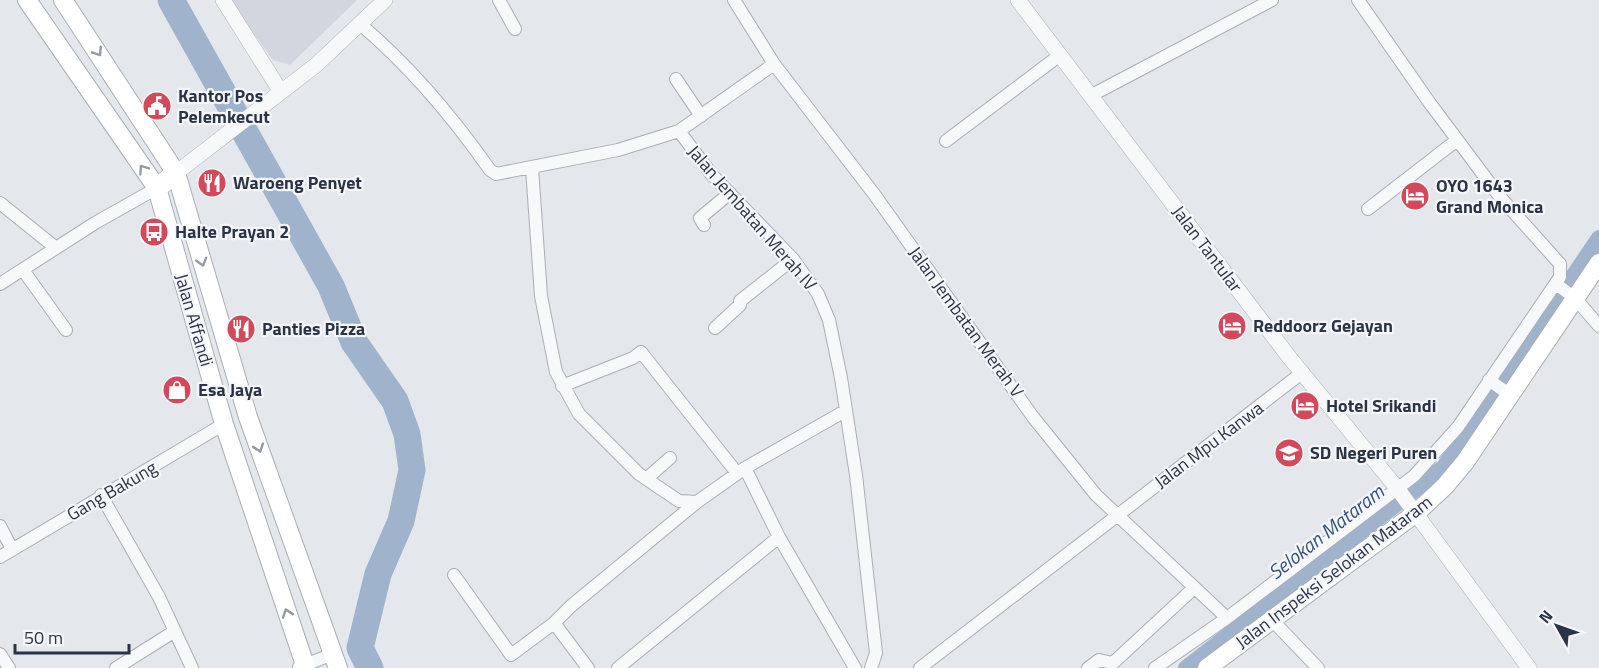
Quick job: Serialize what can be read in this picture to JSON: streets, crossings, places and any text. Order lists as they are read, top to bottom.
{
  "streets": {
    "main road": ["Jalan Affandi", "Jalan Inspeksi Selokan Mataram"],
    "street": [
      "Jalan Jembatan Merah IV",
      "Jalan Tantular",
      "Jalan Jembatan Merah V",
      "Jalan Mpu Kanwa",
      "Gang Bakung"
    ]
  },
  "crossings": [
    ["Jalan Tantular", "Jalan Mpu Kanwa"],
    ["Jalan Tantular", "Jalan Inspeksi Selokan Mataram"],
    ["Jalan Affandi", "Gang Bakung"],
    ["Jalan Jembatan Merah V", "Jalan Mpu Kanwa"]
  ],
  "water": ["Selokan Mataram"],
  "places": {
    "public building": ["Kantor Pos Pelemkecut"],
    "restaurant": ["Waroeng Penyet", "Panties Pizza"],
    "hotel": ["OYO 1643 Grand Monica", "Reddoorz Gejayan", "Hotel Srikandi"],
    "bus stop": ["Halte Prayan 2"],
    "shop": ["Esa Jaya"],
    "school or university": ["SD Negeri Puren"]
  },
  "scale_bar": "50 m",
  "north": "top left"
}
